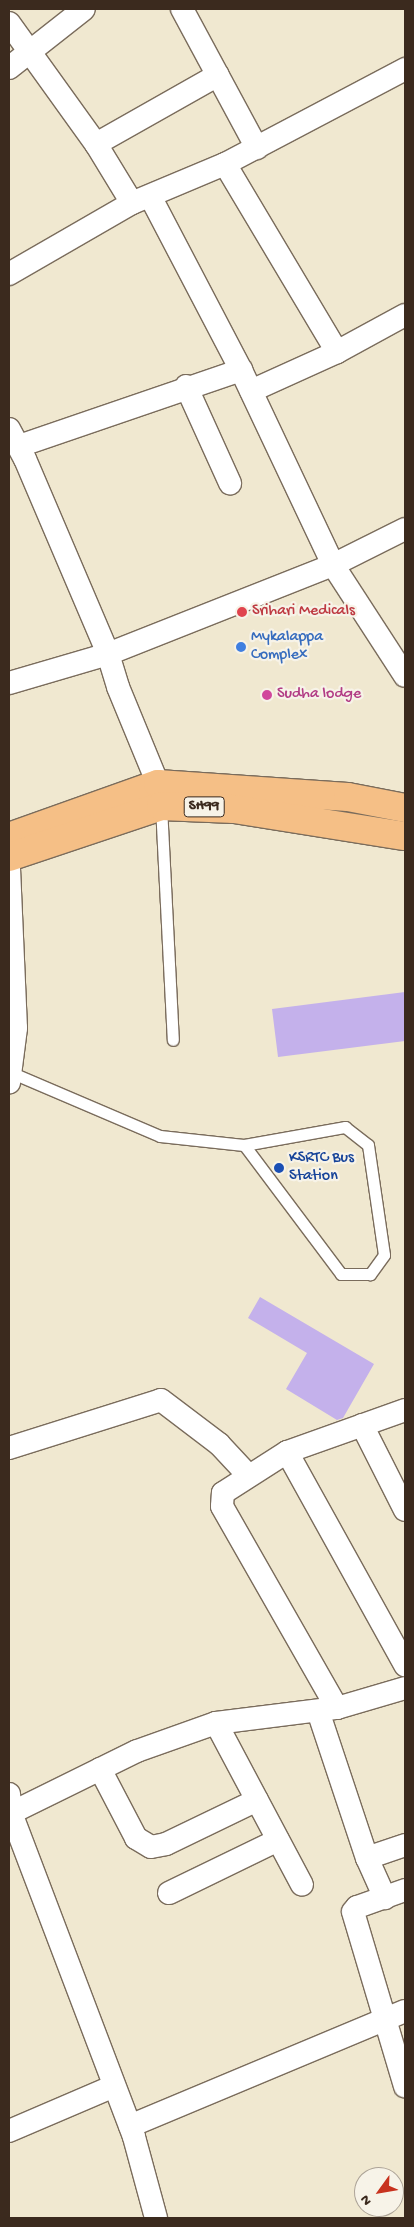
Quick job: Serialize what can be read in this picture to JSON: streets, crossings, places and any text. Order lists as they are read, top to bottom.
{
  "streets": {
    "main road": ["SH99"]
  },
  "places": [
    "Srihari Medicals",
    "Mykalappa Complex",
    "Sudha lodge",
    "KSRTC Bus Station"
  ],
  "north": "bottom left"
}
